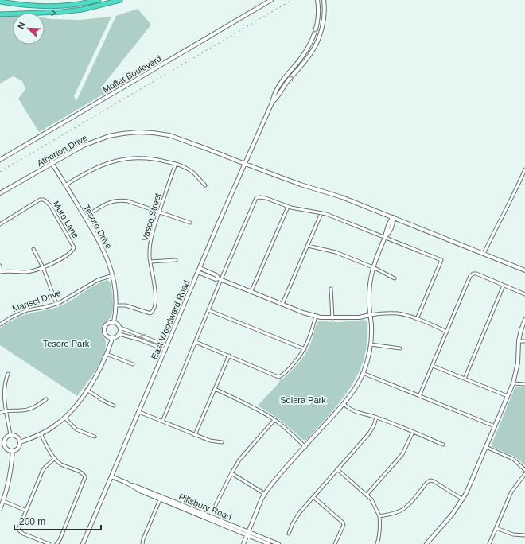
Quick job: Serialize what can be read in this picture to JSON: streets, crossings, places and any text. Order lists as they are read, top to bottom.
{
  "streets": {
    "street": [
      "Moffat Boulevard",
      "Atherton Drive",
      "Vasco Street",
      "Muro Lane",
      "Tesoro Drive",
      "Marisol Drive",
      "East Woodward Road",
      "Pillsbury Road"
    ]
  },
  "crossings": [
    ["Atherton Drive", "Tesoro Drive"],
    ["Atherton Drive", "East Woodward Road"],
    ["Vasco Street", "Tesoro Drive"],
    ["Tesoro Drive", "Marisol Drive"],
    ["East Woodward Road", "Pillsbury Road"]
  ],
  "parks": ["Tesoro Park", "Solera Park"],
  "scale_bar": "200 m",
  "north": "top left"
}
